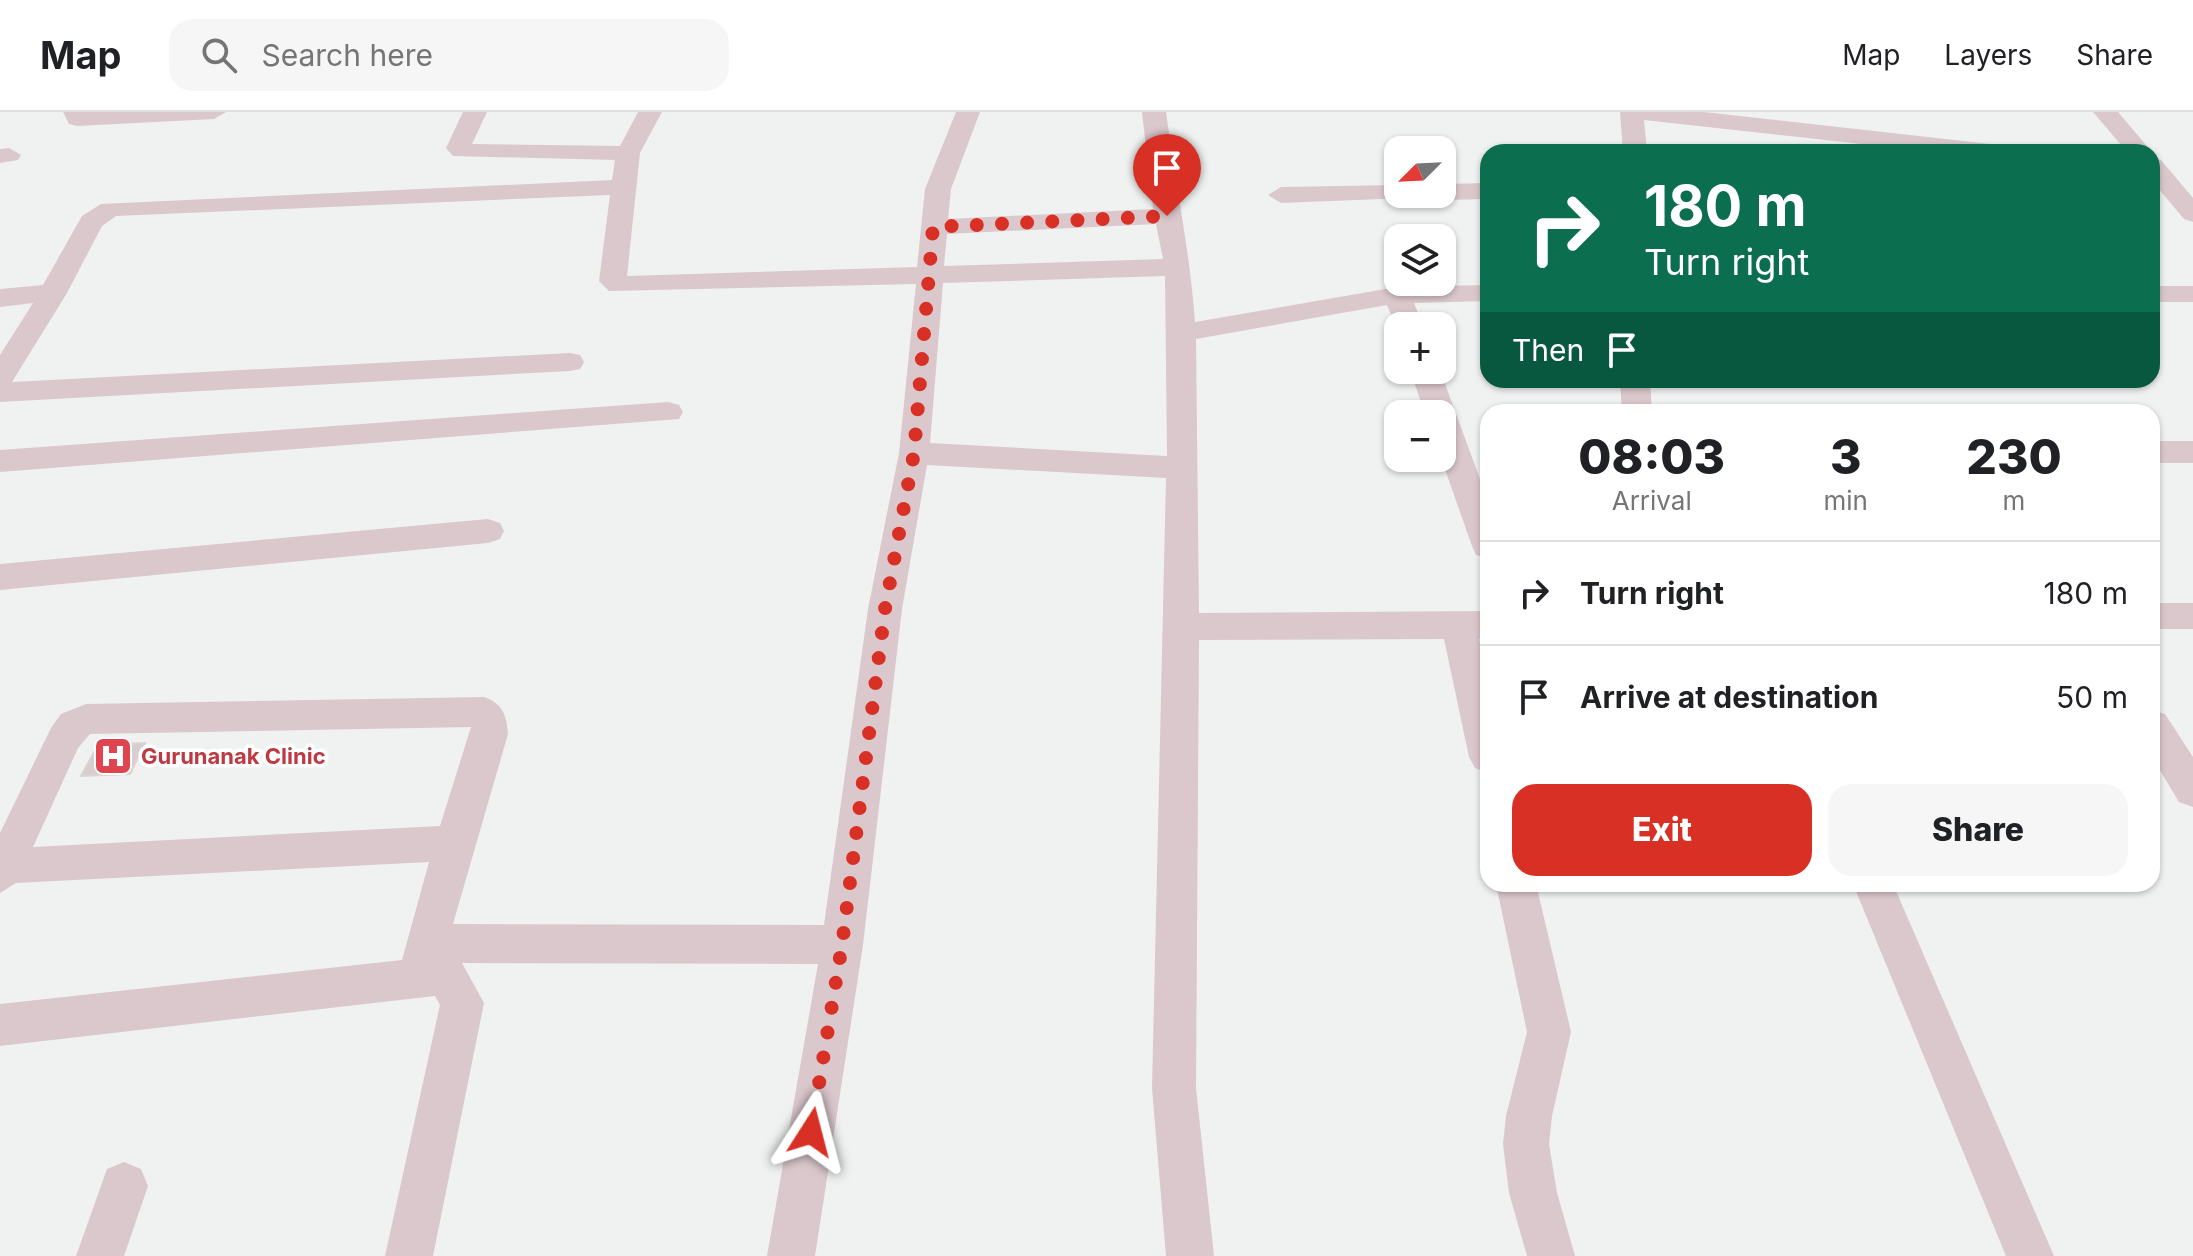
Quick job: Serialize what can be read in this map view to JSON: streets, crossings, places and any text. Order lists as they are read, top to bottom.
{
  "places": {
    "hospital": ["Gurunanak Clinic"]
  },
  "north": "bottom left",
  "page": {
    "header": "Map",
    "search": "Search here",
    "nav": ["Map", "Layers", "Share"],
    "map_buttons": ["+", "−"],
    "turn": ["180 m", "Turn right"],
    "then": "Then",
    "eta": [
      "08:03",
      "Arrival",
      "3",
      "min",
      "230",
      "m"
    ],
    "list": [
      {
        "name": "Turn right",
        "value": "180 m"
      },
      {
        "name": "Arrive at destination",
        "value": "50 m"
      }
    ],
    "buttons": ["Exit", "Share"]
  }
}
